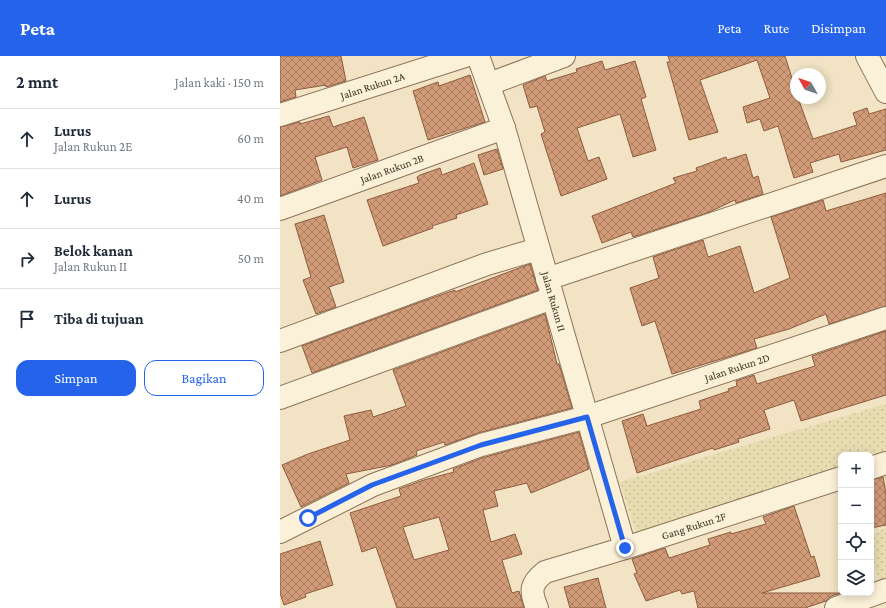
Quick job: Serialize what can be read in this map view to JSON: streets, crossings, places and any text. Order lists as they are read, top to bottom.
{
  "streets": {
    "street": [
      "Jalan Rukun 2A",
      "Jalan Rukun 2B",
      "Jalan Rukun II",
      "Jalan Rukun 2D",
      "Gang Rukun 2F"
    ]
  },
  "crossings": [
    ["Jalan Rukun 2B", "Jalan Rukun II"],
    ["Jalan Rukun II", "Jalan Rukun 2D"],
    ["Jalan Rukun II", "Gang Rukun 2F"]
  ],
  "north": "top left",
  "page": {
    "header": "Peta",
    "nav": ["Peta", "Rute", "Disimpan"],
    "heading": ["2 mnt", "Jalan kaki · 150 m"],
    "list": [
      ["Lurus", "Jalan Rukun 2E", "60 m"],
      ["Lurus", "40 m"],
      ["Belok kanan", "Jalan Rukun II", "50 m"],
      "Tiba di tujuan"
    ],
    "buttons": ["Simpan", "Bagikan"],
    "map_buttons": ["+", "−"]
  }
}
